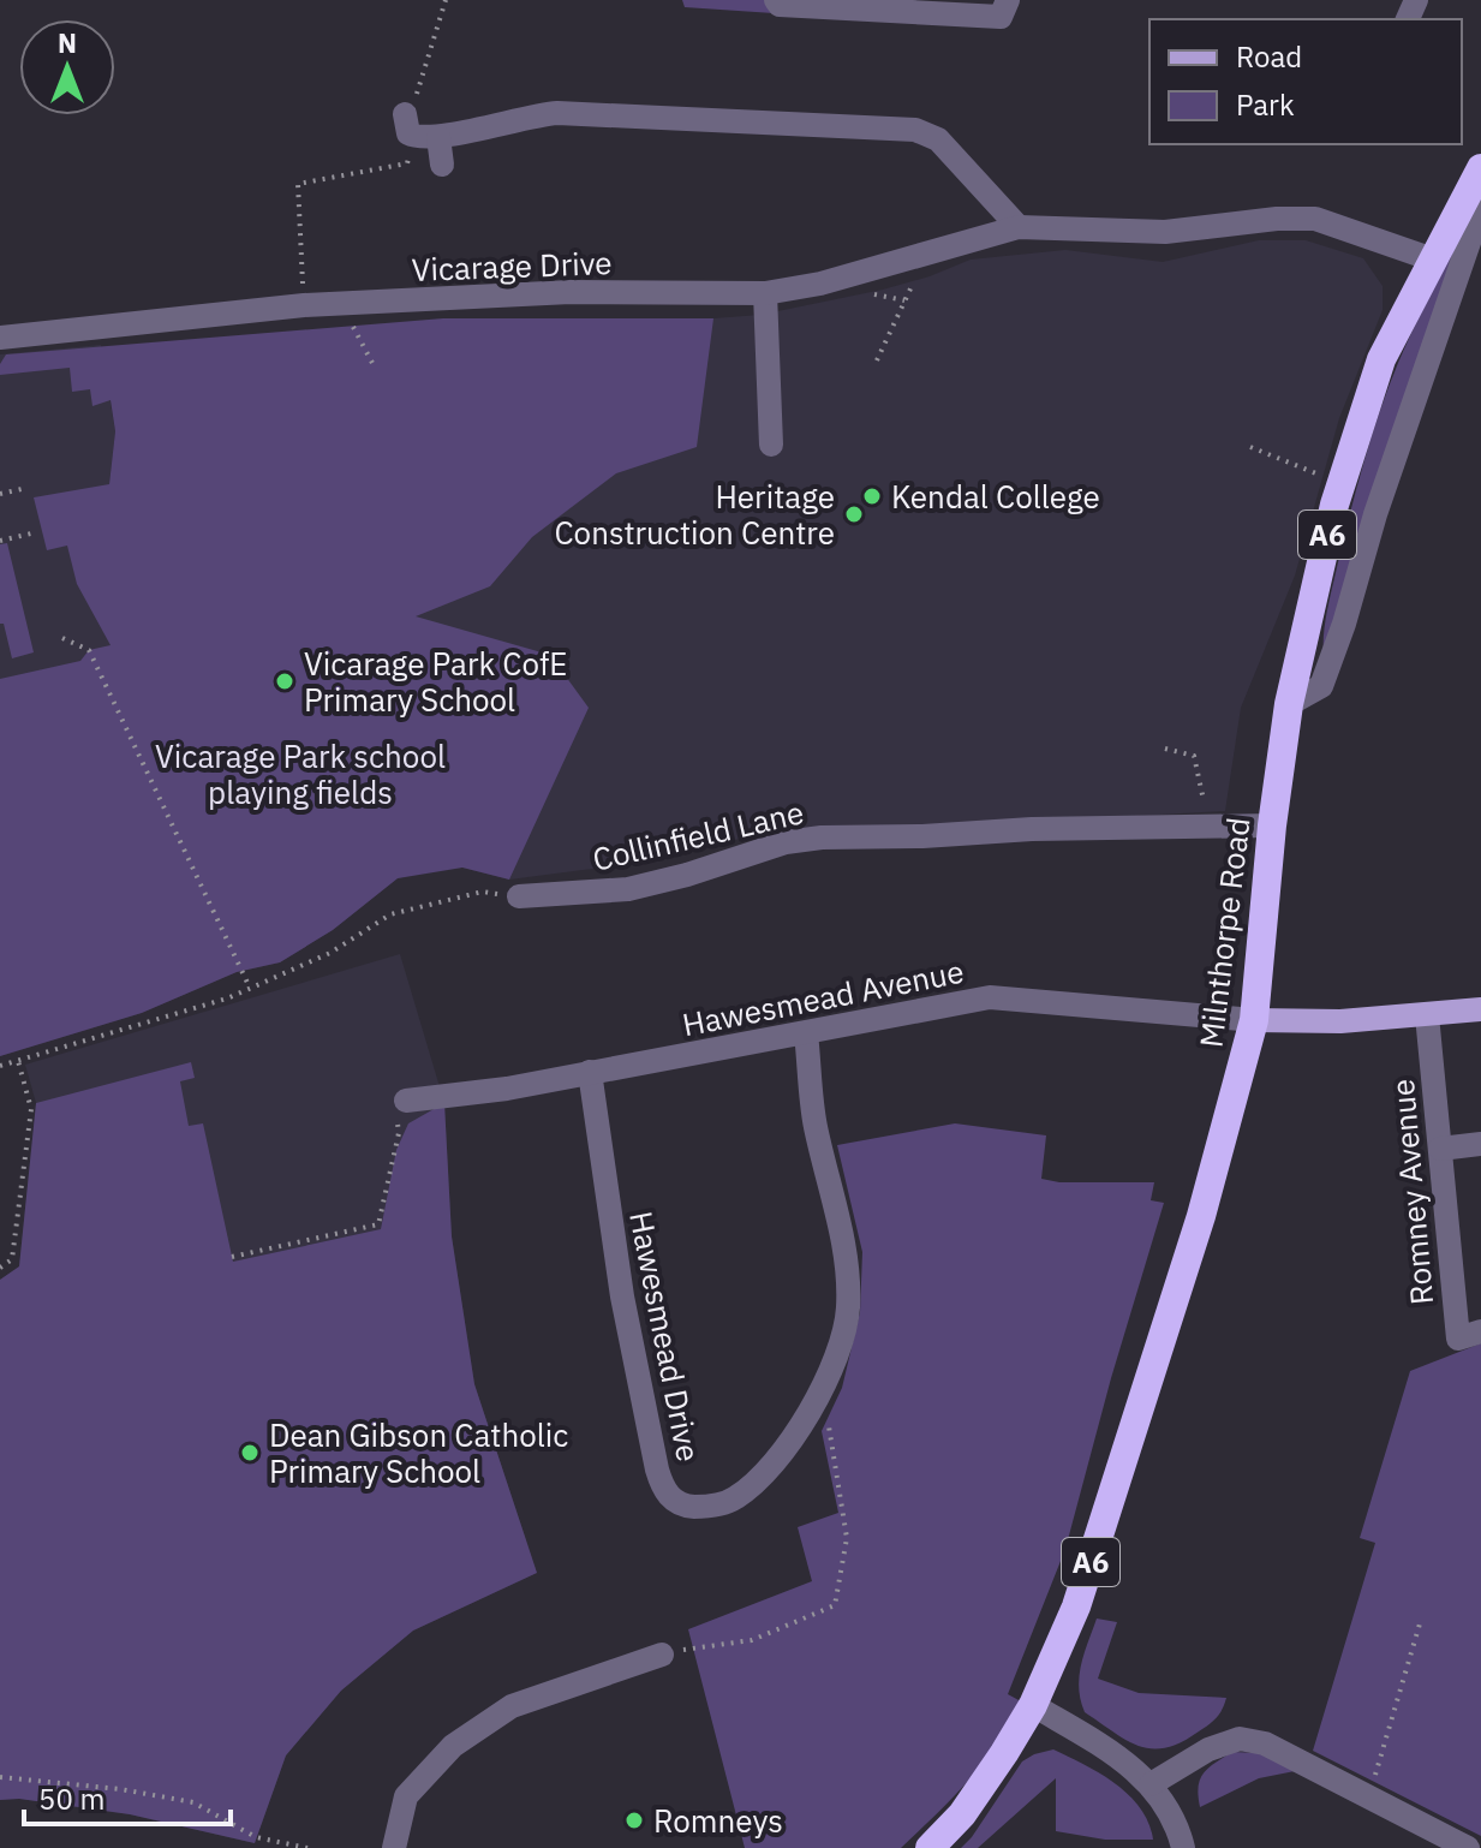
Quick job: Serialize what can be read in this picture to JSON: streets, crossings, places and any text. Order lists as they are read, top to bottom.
{
  "streets": {
    "highway": ["A6", "Milnthorpe Road"],
    "street": [
      "Vicarage Drive",
      "Collinfield Lane",
      "Hawesmead Avenue",
      "Romney Avenue",
      "Hawesmead Drive"
    ]
  },
  "crossings": [
    ["Vicarage Drive", "Milnthorpe Road"],
    ["Collinfield Lane", "Milnthorpe Road"],
    ["Milnthorpe Road", "Hawesmead Avenue"],
    ["Hawesmead Avenue", "Hawesmead Drive"]
  ],
  "parks": ["Vicarage Park school playing fields"],
  "places": [
    "Kendal College",
    "Heritage Construction Centre",
    "Vicarage Park CofE Primary School",
    "Dean Gibson Catholic Primary School",
    "Romneys"
  ],
  "legend": ["Road", "Park"],
  "scale_bar": "50 m",
  "north": "top"
}
